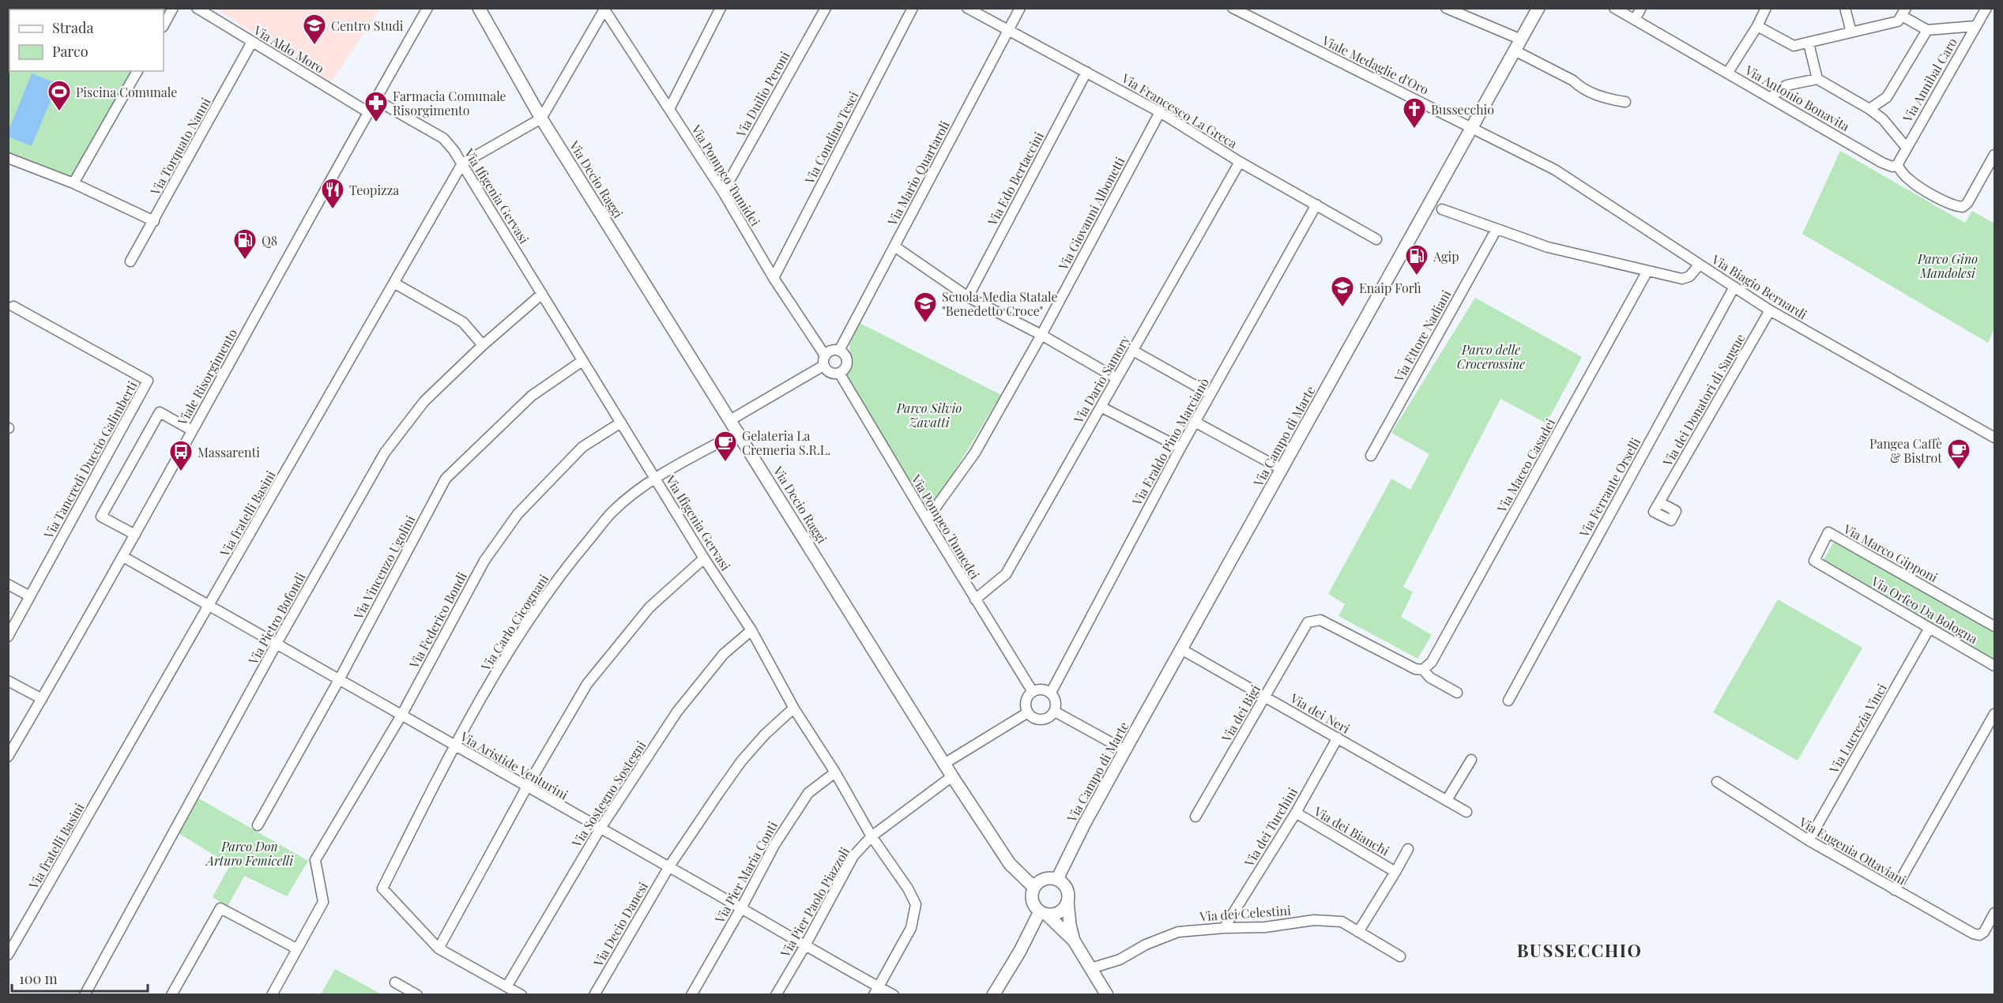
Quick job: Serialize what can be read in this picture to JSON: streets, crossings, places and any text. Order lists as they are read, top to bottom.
{
  "streets": {
    "main road": ["Via Decio Raggi", "Via Campo di Marte"],
    "street": [
      "Via Aldo Moro",
      "Viale Medaglie d'Oro",
      "Via Annibal Caro",
      "Via Duilio Peroni",
      "Via Antonio Bonavita",
      "Via Francesco La Greca",
      "Via Condino Tesei",
      "Via Torquato Nanni",
      "Via Mario Quartaroli",
      "Via Pompeo Tumidei",
      "Via Edo Bertaccini",
      "Via Ifigenia Gervasi",
      "Via Giovanni Albonetti",
      "Via Biagio Bernardi",
      "Via Ettore Nadiani",
      "Viale Risorgimento",
      "Via Dario Samory",
      "Via dei Donatori di Sangue",
      "Via Eraldo Pino Marcianò",
      "Via Tancredi Duccio Galimberti",
      "Via Maceo Casadei",
      "Via Ferrante Orselli",
      "Via fratelli Basini",
      "Via Pompeo Tumedei",
      "Via Marco Gipponi",
      "Via Vincenzo Ugolini",
      "Via Orfeo Da Bologna",
      "Via Pietro Bofondi",
      "Via Federico Bondi",
      "Via Carlo Cicognani",
      "Via dei Bigi",
      "Via dei Neri",
      "Via Lucrezia Vinci",
      "Via Aristide Venturini",
      "Via Sostegno Sostegni",
      "Via dei Turchini",
      "Via dei Bianchi",
      "Via Eugenia Ottaviani",
      "Via Pier Maria Conti",
      "Via Pier Paolo Piazzoli",
      "Via dei Celestini",
      "Via Decio Danesi"
    ]
  },
  "crossings": [
    ["Via Aldo Moro", "Via Torquato Nanni"],
    ["Via Aldo Moro", "Viale Risorgimento"],
    ["Viale Medaglie d'Oro", "Via Biagio Bernardi"],
    ["Viale Medaglie d'Oro", "Via Campo di Marte"],
    ["Via Annibal Caro", "Via Antonio Bonavita"],
    ["Via Duilio Peroni", "Via Pompeo Tumidei"],
    ["Via Francesco La Greca", "Via Mario Quartaroli"],
    ["Via Francesco La Greca", "Via Edo Bertaccini"],
    ["Via Francesco La Greca", "Via Giovanni Albonetti"],
    ["Via Francesco La Greca", "Via Dario Samory"],
    ["Via Francesco La Greca", "Via Eraldo Pino Marcianò"],
    ["Via Condino Tesei", "Via Pompeo Tumidei"],
    ["Via Mario Quartaroli", "Via Pompeo Tumidei"],
    ["Via Mario Quartaroli", "Via Pompeo Tumedei"],
    ["Via Pompeo Tumidei", "Via Pompeo Tumedei"],
    ["Via Decio Raggi", "Via Campo di Marte"],
    ["Via Decio Raggi", "Via Carlo Cicognani"],
    ["Via Decio Raggi", "Via Pier Paolo Piazzoli"],
    ["Via Ifigenia Gervasi", "Viale Risorgimento"],
    ["Via Ifigenia Gervasi", "Via fratelli Basini"],
    ["Via Ifigenia Gervasi", "Via Vincenzo Ugolini"],
    ["Via Ifigenia Gervasi", "Via Pietro Bofondi"],
    ["Via Ifigenia Gervasi", "Via Federico Bondi"],
    ["Via Ifigenia Gervasi", "Via Carlo Cicognani"],
    ["Via Ifigenia Gervasi", "Via Aristide Venturini"],
    ["Via Ifigenia Gervasi", "Via Sostegno Sostegni"],
    ["Via Ifigenia Gervasi", "Via Pier Maria Conti"],
    ["Via Ifigenia Gervasi", "Via Pier Paolo Piazzoli"],
    ["Via Ifigenia Gervasi", "Via Decio Danesi"],
    ["Via Giovanni Albonetti", "Via Pompeo Tumedei"],
    ["Via Biagio Bernardi", "Via Ettore Nadiani"],
    ["Via Biagio Bernardi", "Via dei Donatori di Sangue"],
    ["Via Biagio Bernardi", "Via Maceo Casadei"],
    ["Via Biagio Bernardi", "Via Ferrante Orselli"],
    ["Viale Risorgimento", "Via Aristide Venturini"],
    ["Via Dario Samory", "Via Pompeo Tumedei"],
    ["Via Campo di Marte", "Via dei Neri"],
    ["Via Eraldo Pino Marcianò", "Via Pompeo Tumedei"],
    ["Via Maceo Casadei", "Via dei Bigi"],
    ["Via fratelli Basini", "Via Aristide Venturini"],
    ["Via Marco Gipponi", "Via Orfeo Da Bologna"],
    ["Via Vincenzo Ugolini", "Via Aristide Venturini"],
    ["Via Orfeo Da Bologna", "Via Lucrezia Vinci"],
    ["Via Pietro Bofondi", "Via Aristide Venturini"],
    ["Via Federico Bondi", "Via Aristide Venturini"],
    ["Via Carlo Cicognani", "Via Aristide Venturini"],
    ["Via dei Bigi", "Via dei Neri"],
    ["Via dei Neri", "Via dei Turchini"],
    ["Via Lucrezia Vinci", "Via Eugenia Ottaviani"],
    ["Via Aristide Venturini", "Via Sostegno Sostegni"],
    ["Via Aristide Venturini", "Via Pier Maria Conti"],
    ["Via Aristide Venturini", "Via Pier Paolo Piazzoli"],
    ["Via Aristide Venturini", "Via Decio Danesi"],
    ["Via dei Turchini", "Via dei Bianchi"],
    ["Via dei Turchini", "Via dei Celestini"],
    ["Via dei Bianchi", "Via dei Celestini"]
  ],
  "districts": ["BUSSECCHIO"],
  "parks": [
    "Parco Gino Mandolesi",
    "Parco delle Crocerossine",
    "Parco Silvio Zavatti",
    "Parco Don Arturo Femicelli"
  ],
  "places": {
    "school or university": ["Centro Studi", "Enaip Forlì", "Scuola Media Statale \"Benedetto Croce\""],
    "sports": ["Piscina Comunale"],
    "pharmacy": ["Farmacia Comunale Risorgimento"],
    "church": ["Bussecchio"],
    "restaurant": ["Teopizza"],
    "fuel station": ["Q8", "Agip"],
    "cafe": ["Gelateria La Cremeria S.R.L.", "Pangea Caffè & Bistrot"],
    "bus stop": ["Massarenti"]
  },
  "legend": ["Strada", "Parco"],
  "scale_bar": "100 m"
}
